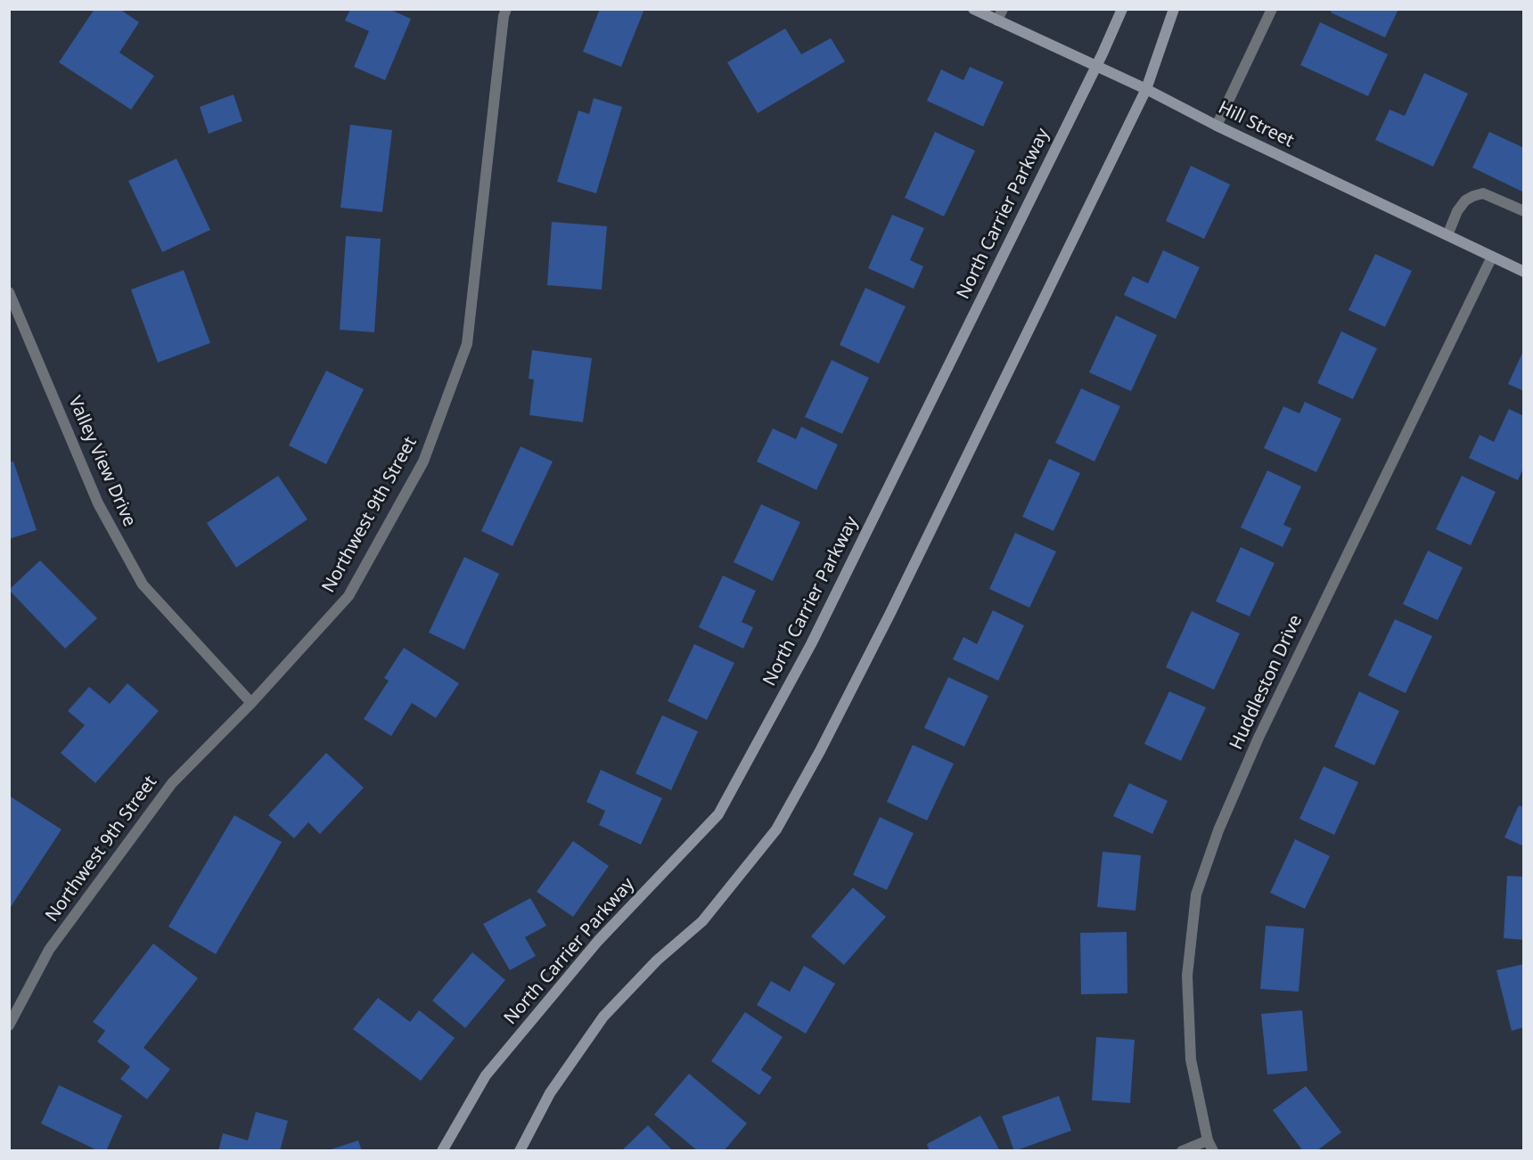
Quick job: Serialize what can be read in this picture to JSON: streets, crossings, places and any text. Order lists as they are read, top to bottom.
{
  "streets": {
    "main road": ["Hill Street", "North Carrier Parkway"],
    "street": ["Valley View Drive", "Northwest 9th Street", "Huddleston Drive"]
  },
  "crossings": [
    ["Hill Street", "North Carrier Parkway"],
    ["Hill Street", "Huddleston Drive"],
    ["Valley View Drive", "Northwest 9th Street"]
  ]
}
